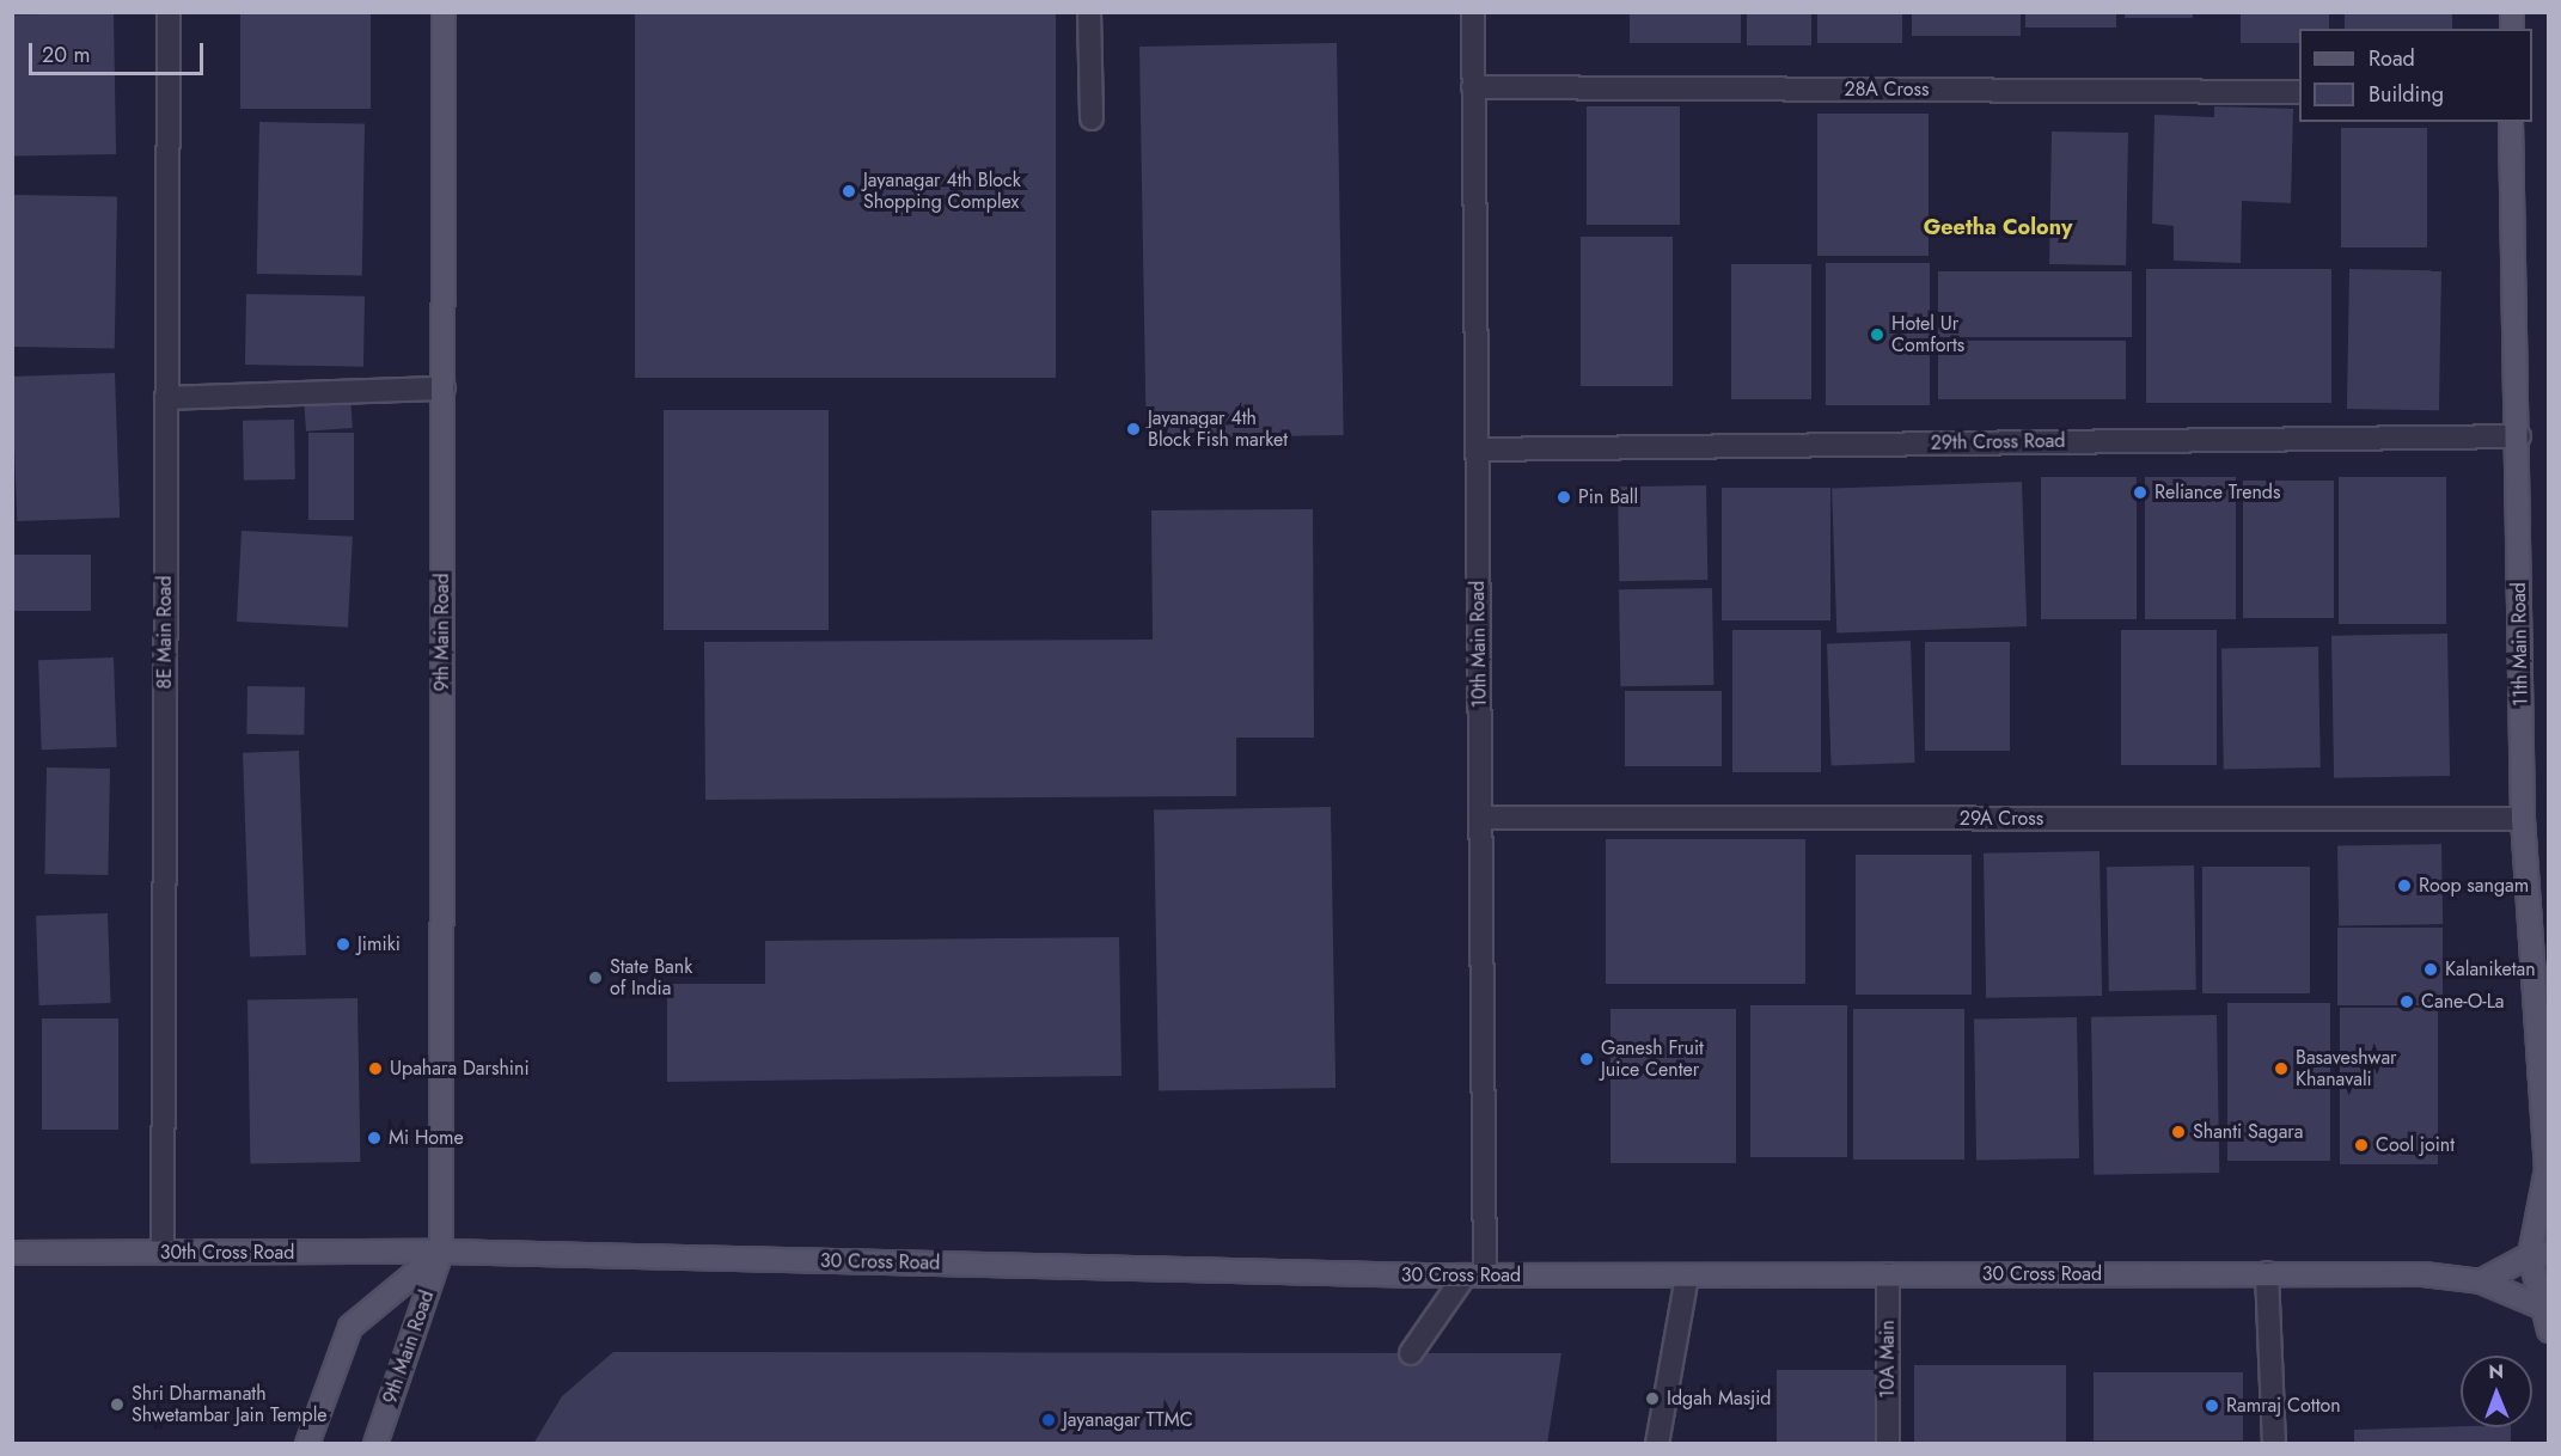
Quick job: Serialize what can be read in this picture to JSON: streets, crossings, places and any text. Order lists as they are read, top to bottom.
{
  "streets": {
    "main road": [
      "9th Main Road",
      "11th Main Road",
      "30th Cross Road",
      "30 Cross Road"
    ],
    "street": [
      "28A Cross",
      "29th Cross Road",
      "8E Main Road",
      "10th Main Road",
      "29A Cross",
      "10A Main"
    ]
  },
  "crossings": [
    ["28A Cross", "10th Main Road"],
    ["29th Cross Road", "10th Main Road"],
    ["29th Cross Road", "11th Main Road"],
    ["8E Main Road", "30th Cross Road"],
    ["9th Main Road", "30th Cross Road"],
    ["9th Main Road", "30 Cross Road"],
    ["10th Main Road", "29A Cross"],
    ["10th Main Road", "30 Cross Road"],
    ["11th Main Road", "29A Cross"],
    ["30th Cross Road", "30 Cross Road"],
    ["30 Cross Road", "10A Main"]
  ],
  "districts": ["Geetha Colony"],
  "places": [
    "Jayanagar 4th Block Shopping Complex",
    "Hotel Ur Comforts",
    "Jayanagar 4th Block Fish market",
    "Reliance Trends",
    "Pin Ball",
    "Roop sangam",
    "Jimiki",
    "Kalaniketan",
    "State Bank of India",
    "Cane-O-La",
    "Ganesh Fruit Juice Center",
    "Upahara Darshini",
    "Basaveshwar Khanavali",
    "Shanti Sagara",
    "Mi Home",
    "Cool joint",
    "Idgah Masjid",
    "Shri Dharmanath Shwetambar Jain Temple",
    "Ramraj Cotton",
    "Jayanagar TTMC"
  ],
  "legend": ["Road", "Building"],
  "scale_bar": "20 m",
  "north": "top"
}
